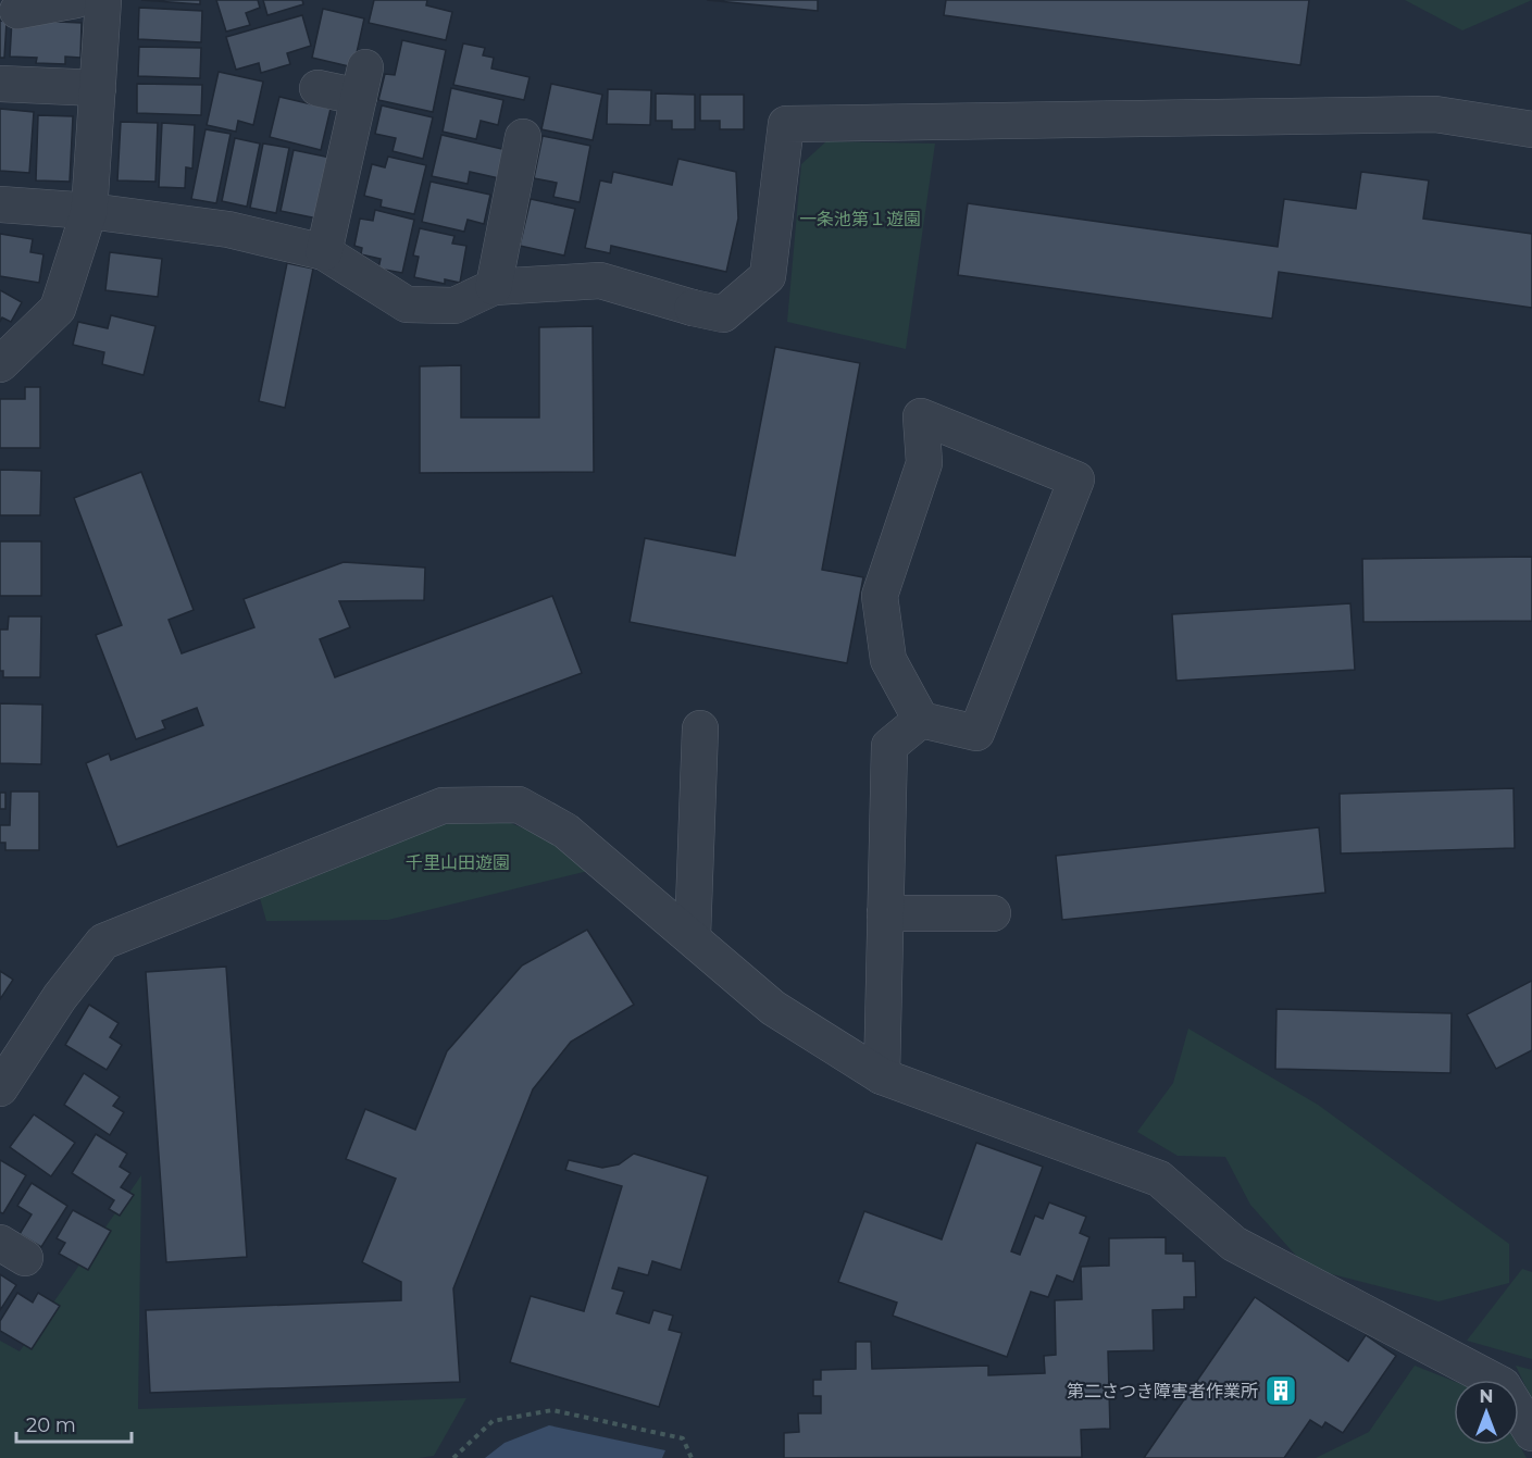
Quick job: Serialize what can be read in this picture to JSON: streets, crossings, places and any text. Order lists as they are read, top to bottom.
{
  "parks": ["一条池第１遊園", "千里山田遊園"],
  "places": {
    "building": ["第二さつき障害者作業所"]
  },
  "scale_bar": "20 m",
  "north": "top"
}
